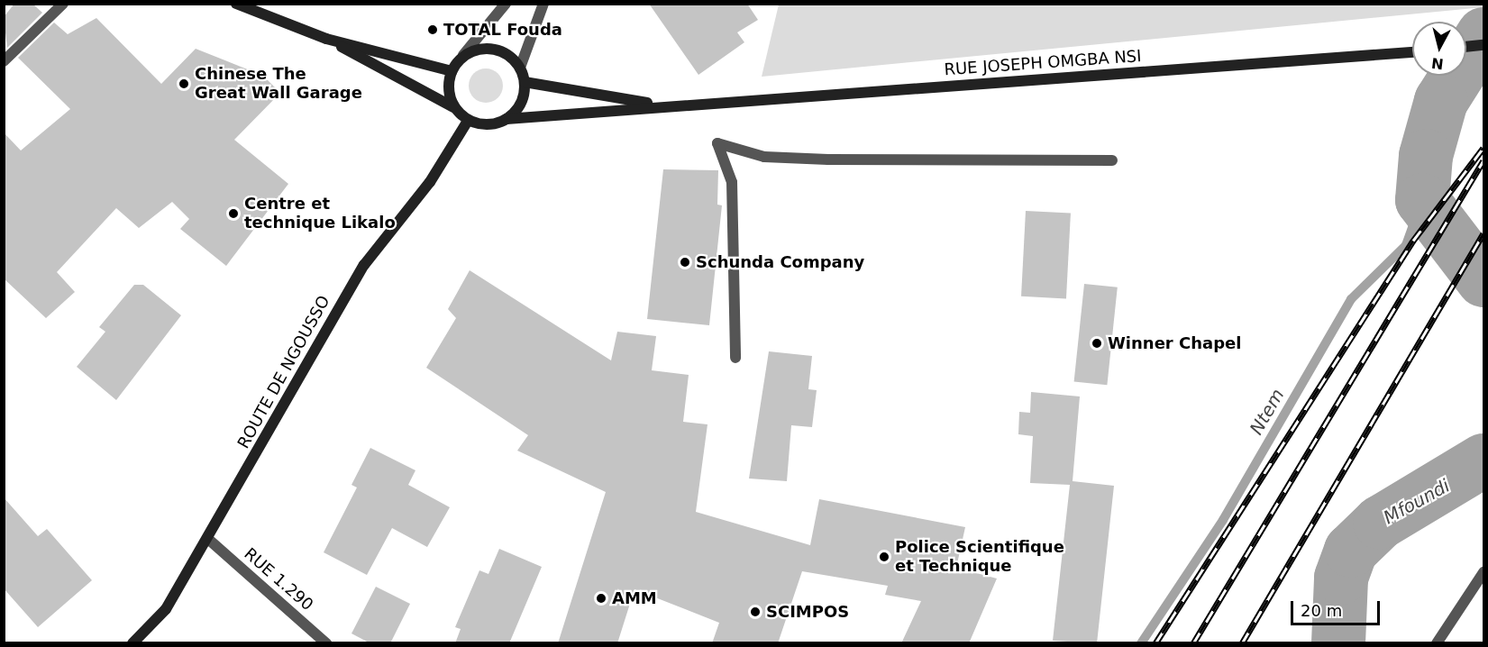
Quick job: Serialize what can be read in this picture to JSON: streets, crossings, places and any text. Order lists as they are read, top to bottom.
{
  "streets": {
    "main road": ["RUE JOSEPH OMGBA NSI", "ROUTE DE NGOUSSO"],
    "street": ["RUE 1.290"]
  },
  "crossings": [
    ["ROUTE DE NGOUSSO", "RUE 1.290"]
  ],
  "water": ["Ntem", "Mfoundi"],
  "places": [
    "TOTAL Fouda",
    "Chinese The Great Wall Garage",
    "Centre et technique Likalo",
    "Schunda Company",
    "Winner Chapel",
    "Police Scientifique et Technique",
    "AMM",
    "SCIMPOS"
  ],
  "scale_bar": "20 m",
  "north": "bottom"
}
